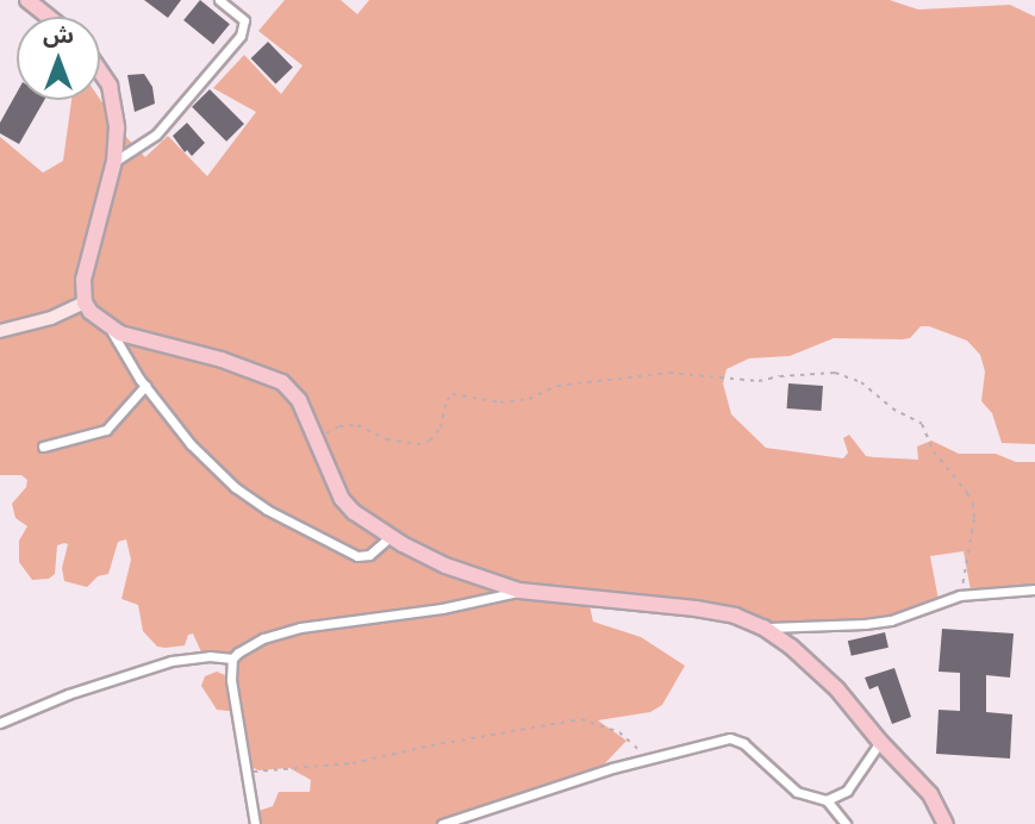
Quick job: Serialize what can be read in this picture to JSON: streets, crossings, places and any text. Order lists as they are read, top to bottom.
{
  "north": "top"
}
